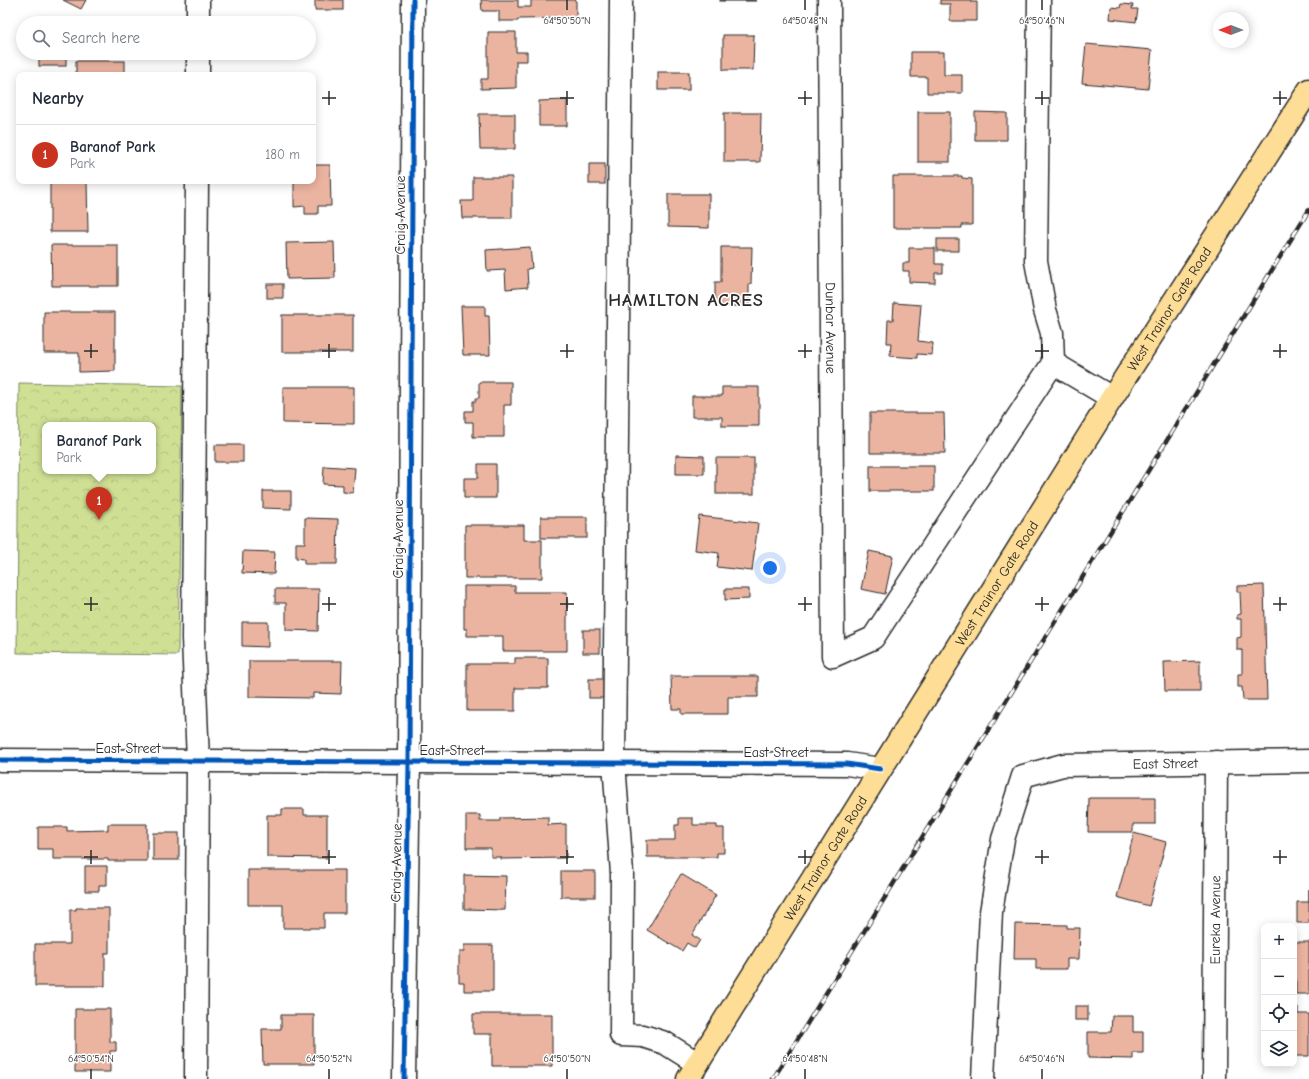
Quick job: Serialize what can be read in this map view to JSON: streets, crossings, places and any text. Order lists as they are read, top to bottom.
{
  "streets": {
    "main road": ["West Trainor Gate Road"],
    "street": [
      "Craig Avenue",
      "Dunbar Avenue",
      "East Street",
      "Eureka Avenue"
    ]
  },
  "crossings": [
    ["Craig Avenue", "East Street"],
    ["West Trainor Gate Road", "East Street"],
    ["East Street", "Eureka Avenue"]
  ],
  "districts": ["HAMILTON ACRES"],
  "north": "left",
  "page": {
    "search": "Search here",
    "heading": "Nearby",
    "list": [
      {
        "mark": "1",
        "name": "Baranof Park",
        "note": "Park",
        "value": "180 m"
      }
    ],
    "popup": ["Baranof Park", "Park"],
    "pins": "1",
    "map_buttons": ["+", "−"]
  },
  "coordinates": [
    "64°50'50\"N",
    "64°50'48\"N",
    "64°50'46\"N",
    "64°50'54\"N",
    "64°50'52\"N"
  ]
}
